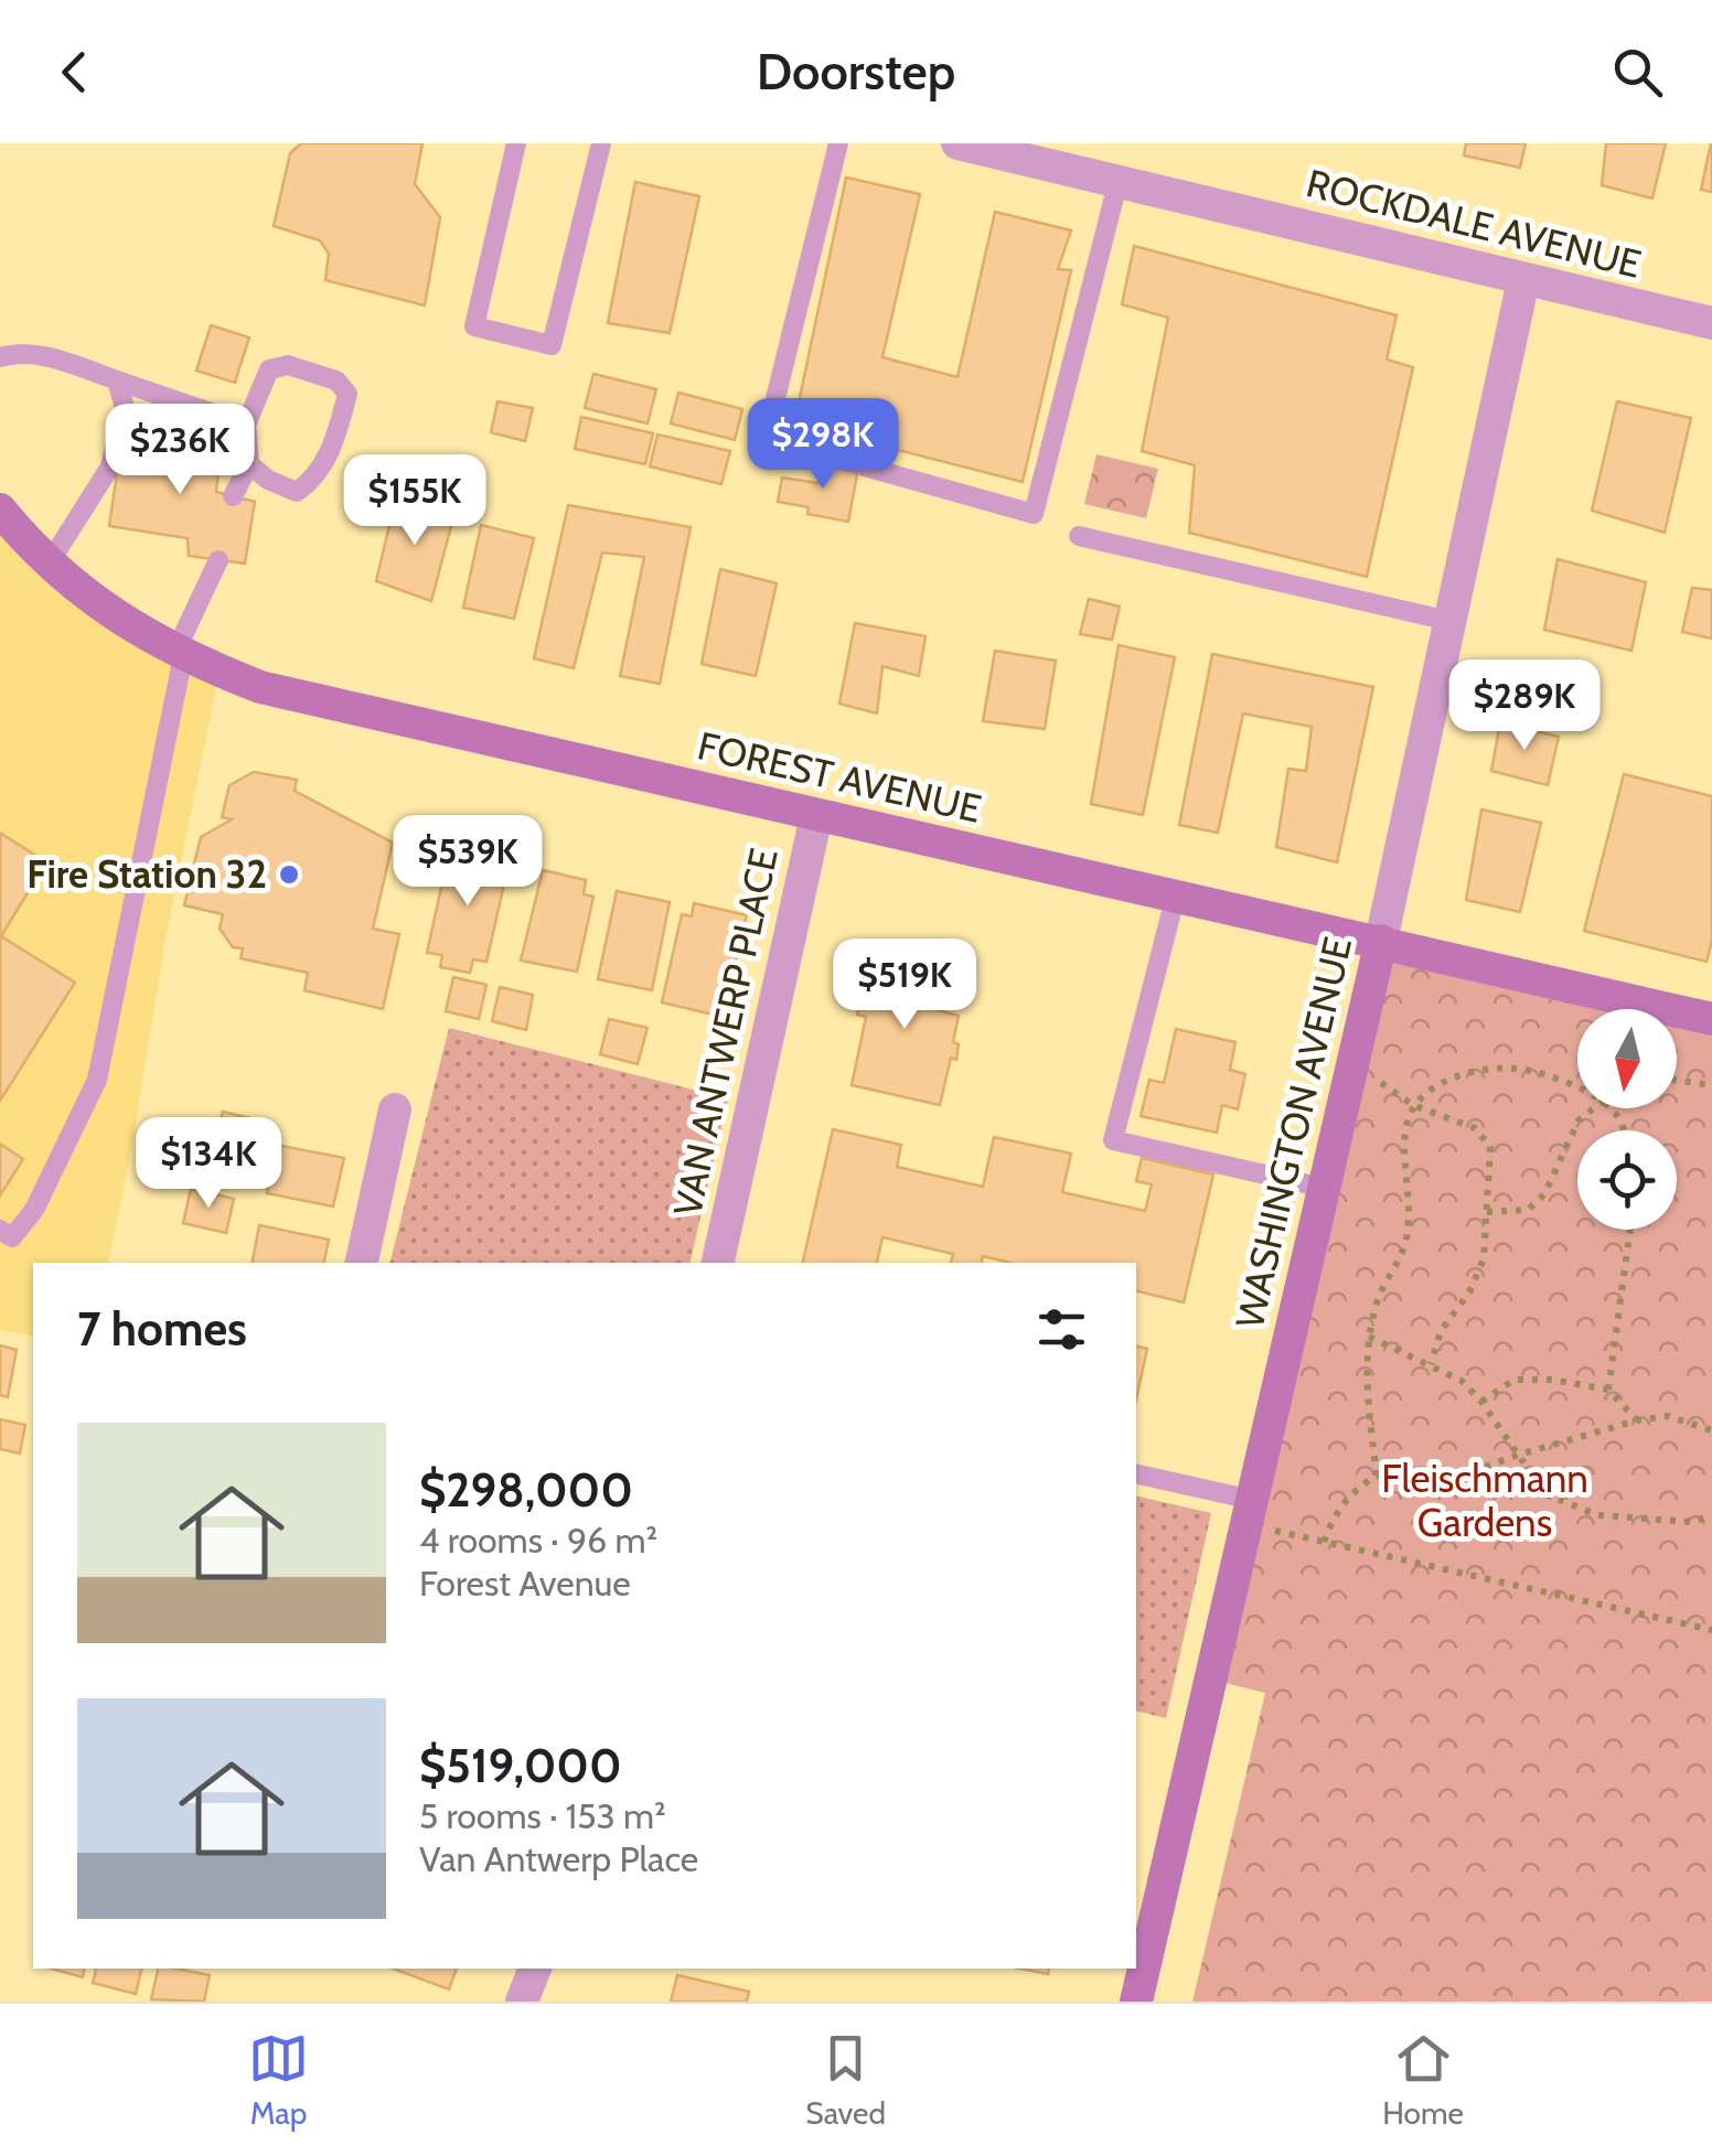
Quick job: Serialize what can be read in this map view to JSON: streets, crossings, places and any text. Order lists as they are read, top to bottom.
{
  "streets": {
    "street": [
      "ROCKDALE AVENUE",
      "FOREST AVENUE",
      "VAN ANTWERP PLACE",
      "WASHINGTON AVENUE"
    ]
  },
  "crossings": [
    ["ROCKDALE AVENUE", "WASHINGTON AVENUE"],
    ["FOREST AVENUE", "VAN ANTWERP PLACE"],
    ["FOREST AVENUE", "WASHINGTON AVENUE"]
  ],
  "parks": ["Fleischmann Gardens"],
  "places": ["Fire Station 32"],
  "north": "bottom",
  "page": {
    "header": "Doorstep",
    "price": [
      "$298K",
      "$236K",
      "$155K",
      "$289K",
      "$539K",
      "$519K",
      "$134K"
    ],
    "heading": "7 homes",
    "list": [
      {
        "name": "$298,000",
        "note": "4 rooms · 96 m² · Forest Avenue"
      },
      {
        "name": "$519,000",
        "note": "5 rooms · 153 m² · Van Antwerp Place"
      }
    ],
    "tabs": ["Map", "Saved", "Home"]
  }
}
